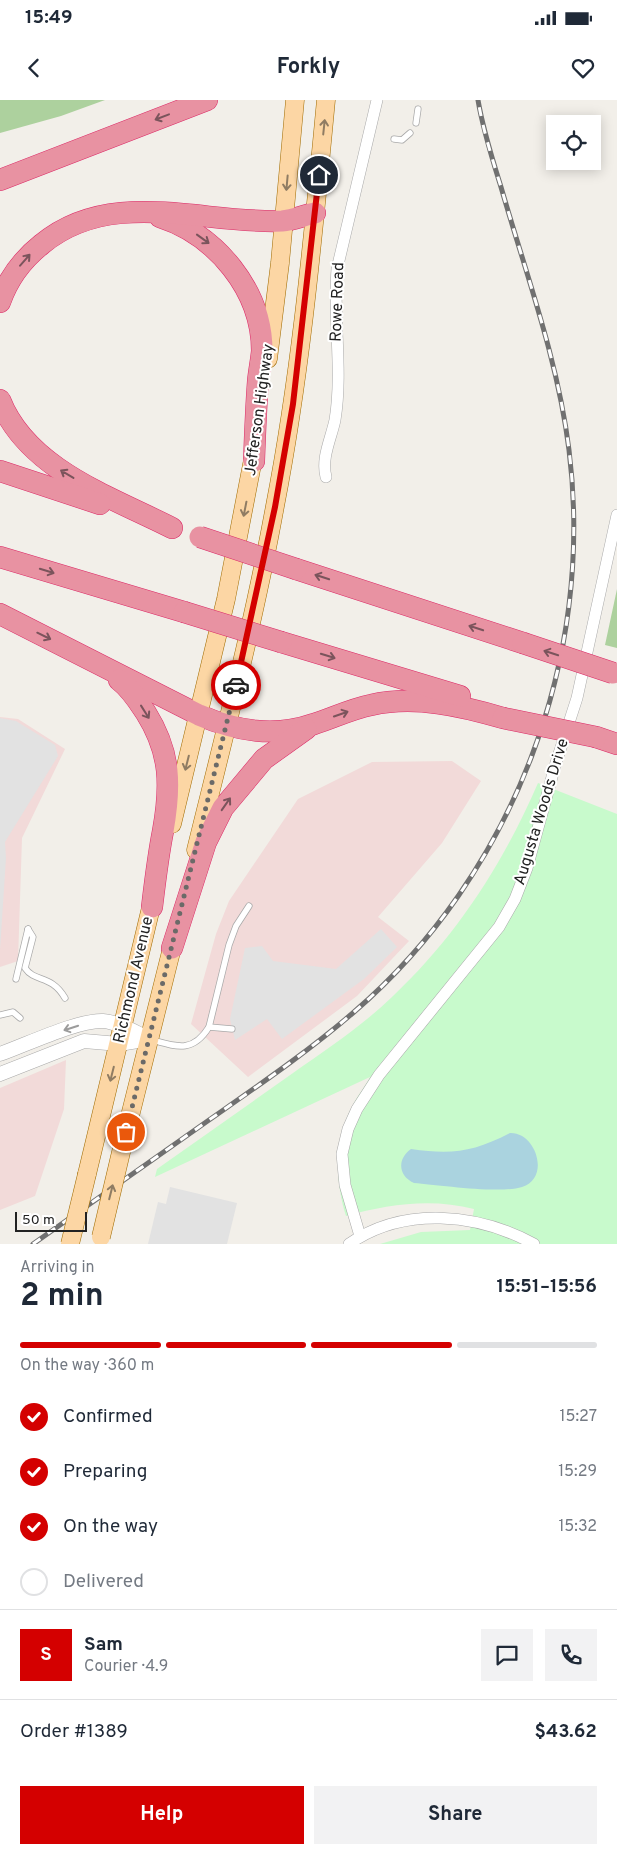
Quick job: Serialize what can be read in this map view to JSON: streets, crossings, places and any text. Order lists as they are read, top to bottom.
{
  "streets": {
    "main road": ["Jefferson Highway", "Richmond Avenue"],
    "street": ["Rowe Road", "Augusta Woods Drive"]
  },
  "crossings": [
    ["Jefferson Highway", "Richmond Avenue"]
  ],
  "scale_bar": "50 m",
  "page": {
    "status": "15:49",
    "header": "Forkly",
    "scale": "50 m",
    "heading": ["2 min", "Arriving in", "15:51–15:56"],
    "panel": [
      "Sam",
      "Courier · 4.9",
      "Order #1389",
      "$43.62"
    ],
    "bar": "On the way · 360 m",
    "list": [
      ["Confirmed", "15:27"],
      ["Preparing", "15:29"],
      ["On the way", "15:32"],
      "Delivered"
    ],
    "round": "S",
    "buttons": ["Help", "Share"]
  }
}
